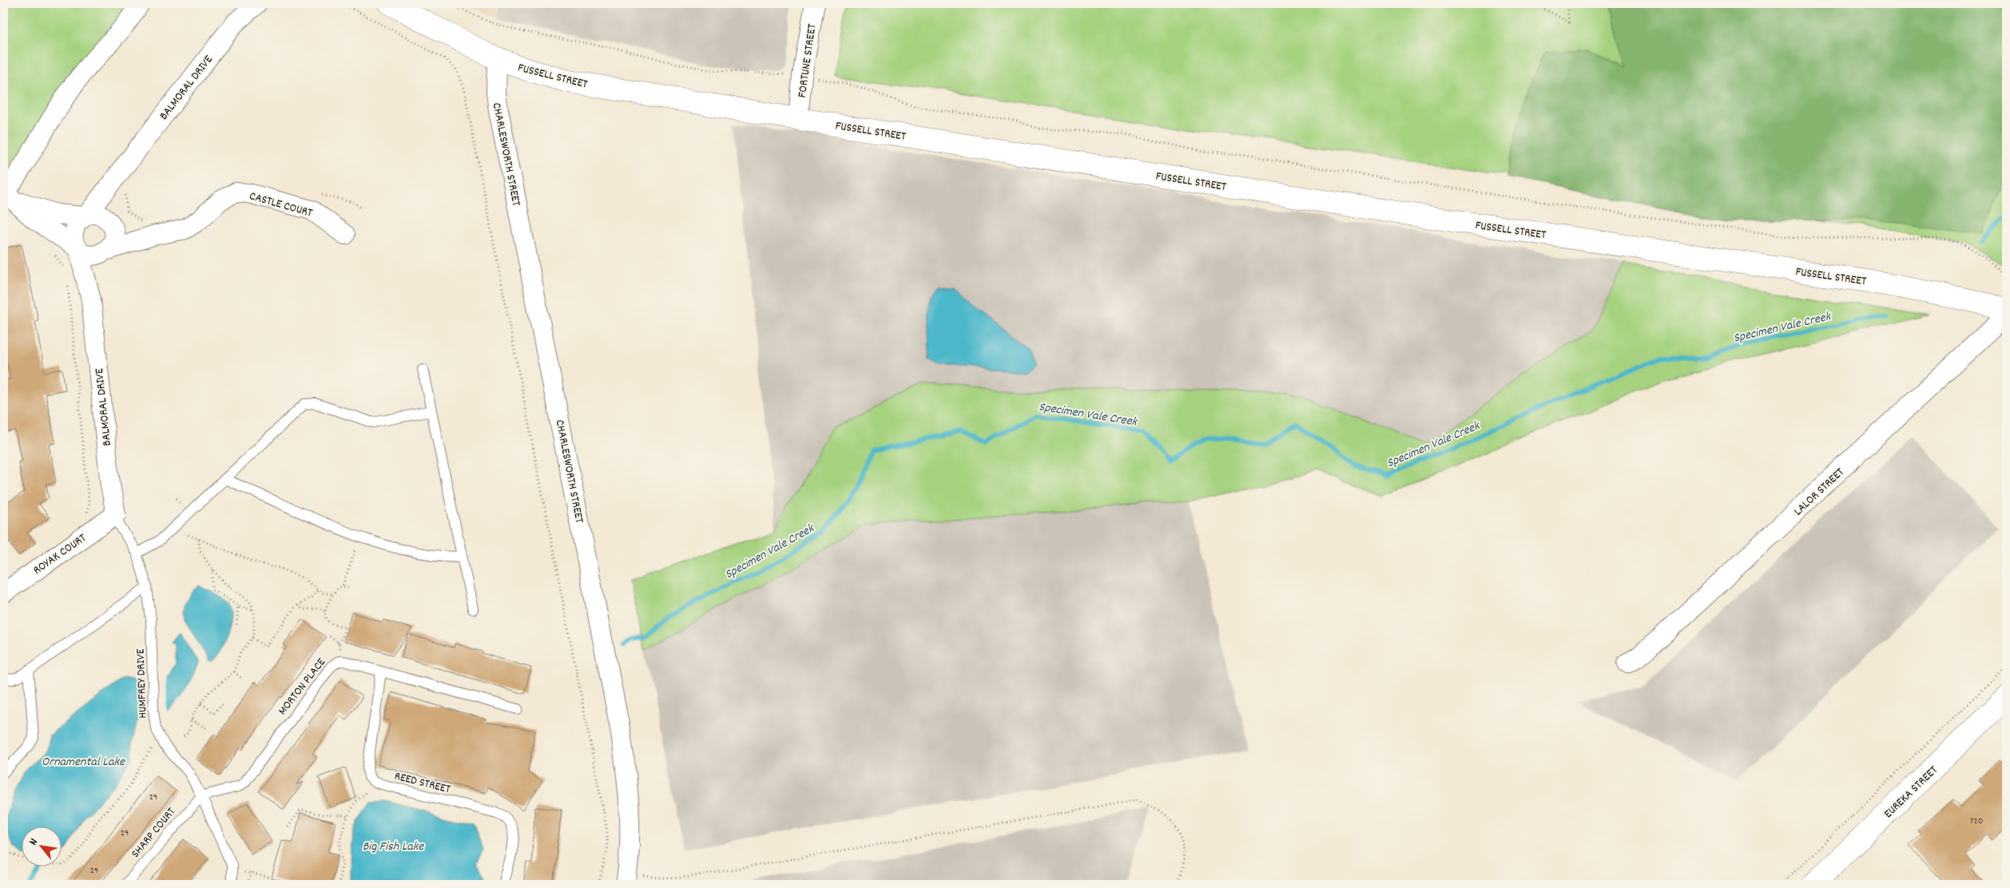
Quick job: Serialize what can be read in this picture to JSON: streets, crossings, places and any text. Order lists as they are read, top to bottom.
{
  "streets": {
    "street": [
      "FORTUNE STREET",
      "FUSSELL STREET",
      "BALMORAL DRIVE",
      "CHARLESWORTH STREET",
      "CASTLE COURT",
      "LALOR STREET",
      "ROYAK COURT",
      "EUREKA STREET"
    ],
    "lane": [
      "HUMFREY DRIVE",
      "MORTON PLACE",
      "REED STREET",
      "SHARP COURT"
    ]
  },
  "crossings": [
    ["FORTUNE STREET", "FUSSELL STREET"],
    ["FUSSELL STREET", "CHARLESWORTH STREET"],
    ["BALMORAL DRIVE", "CASTLE COURT"],
    ["BALMORAL DRIVE", "ROYAK COURT"],
    ["BALMORAL DRIVE", "HUMFREY DRIVE"],
    ["ROYAK COURT", "HUMFREY DRIVE"],
    ["HUMFREY DRIVE", "MORTON PLACE"],
    ["HUMFREY DRIVE", "SHARP COURT"],
    ["MORTON PLACE", "SHARP COURT"]
  ],
  "water": ["Specimen Vale Creek", "Ornamental Lake", "Big Fish Lake"],
  "house_numbers": [
    "29",
    "720",
    "29",
    "29"
  ],
  "north": "top left"
}
